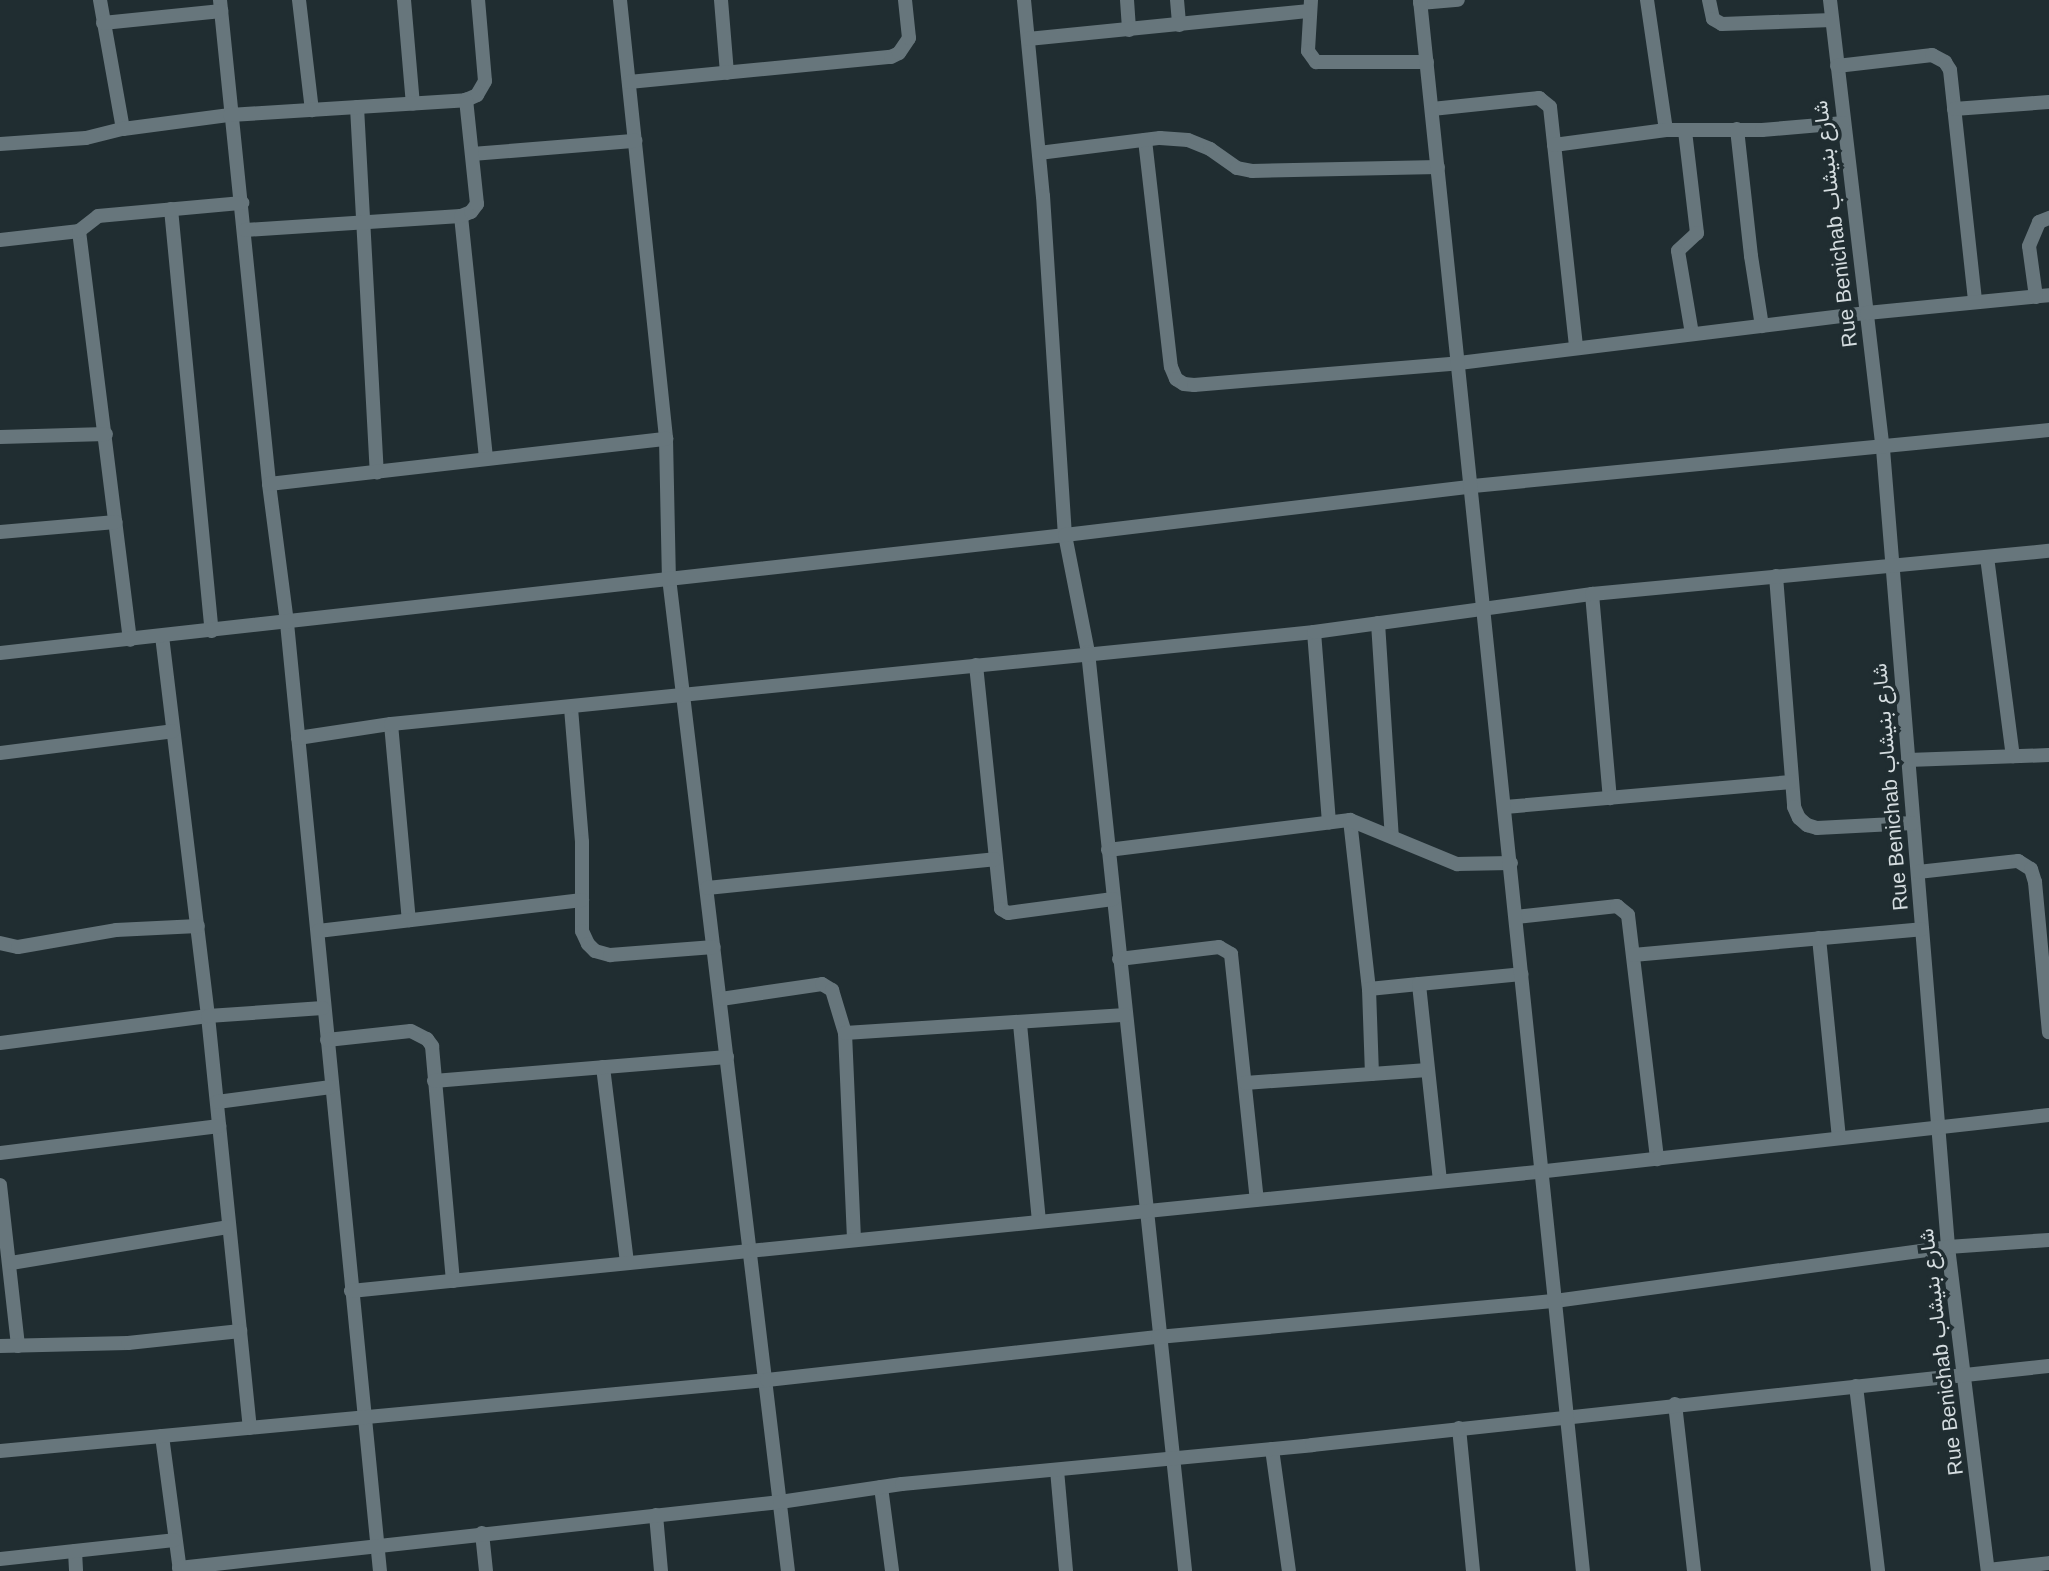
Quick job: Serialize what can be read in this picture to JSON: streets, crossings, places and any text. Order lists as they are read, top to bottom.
{
  "streets": {
    "street": ["Rue Benichab شارع بنيشاب"]
  }
}
